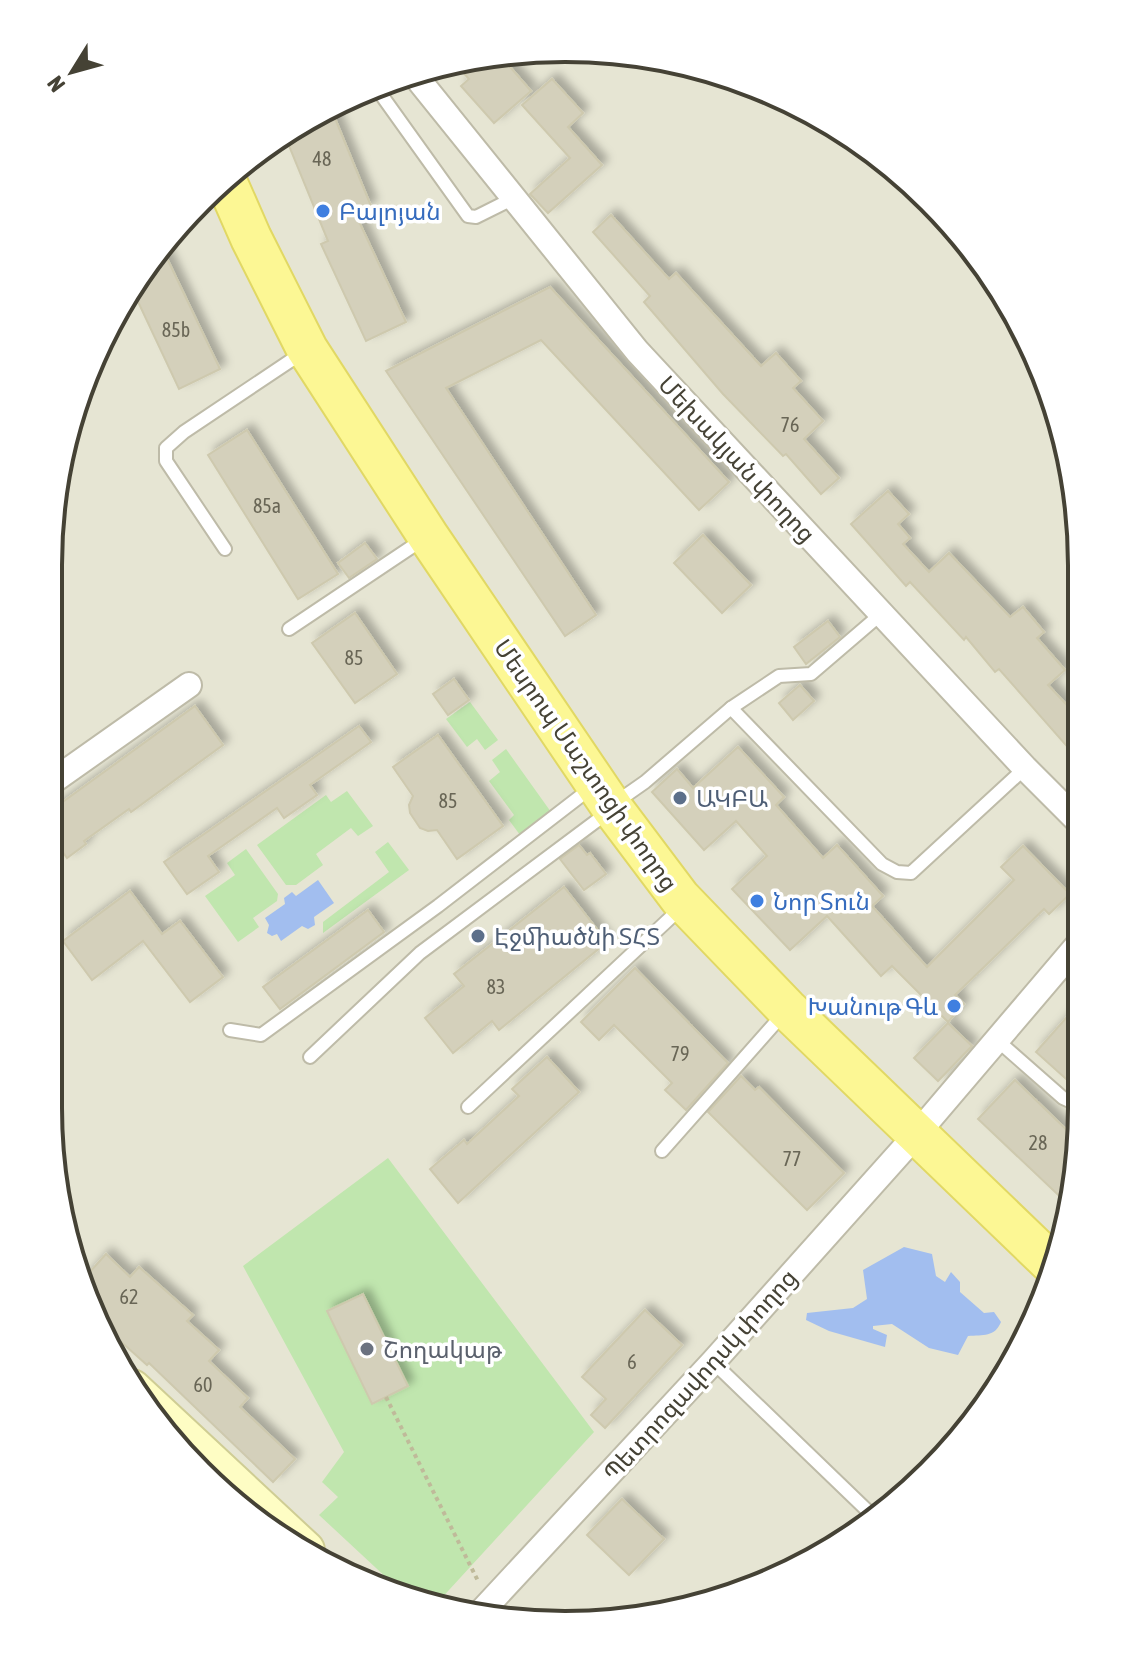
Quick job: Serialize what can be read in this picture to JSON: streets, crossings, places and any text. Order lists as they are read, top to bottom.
{
  "streets": {
    "main road": ["Մեսրոպ Մաշտոցի փողոց"],
    "street": ["Մեխակյան փողոց", "Պետրոզավոդսկ փողոց"]
  },
  "crossings": [
    ["Մեսրոպ Մաշտոցի փողոց", "Պետրոզավոդսկ փողոց"]
  ],
  "places": [
    "Բալոյան",
    "ԱԿԲԱ",
    "Նոր Տուն",
    "Էջմիածնի ՏՀՏ",
    "Խանութ Գև",
    "Շողակաթ"
  ],
  "house_numbers": [
    "48",
    "85b",
    "76",
    "85a",
    "85",
    "85",
    "83",
    "79",
    "28",
    "77",
    "62",
    "6",
    "60"
  ],
  "north": "bottom left"
}
